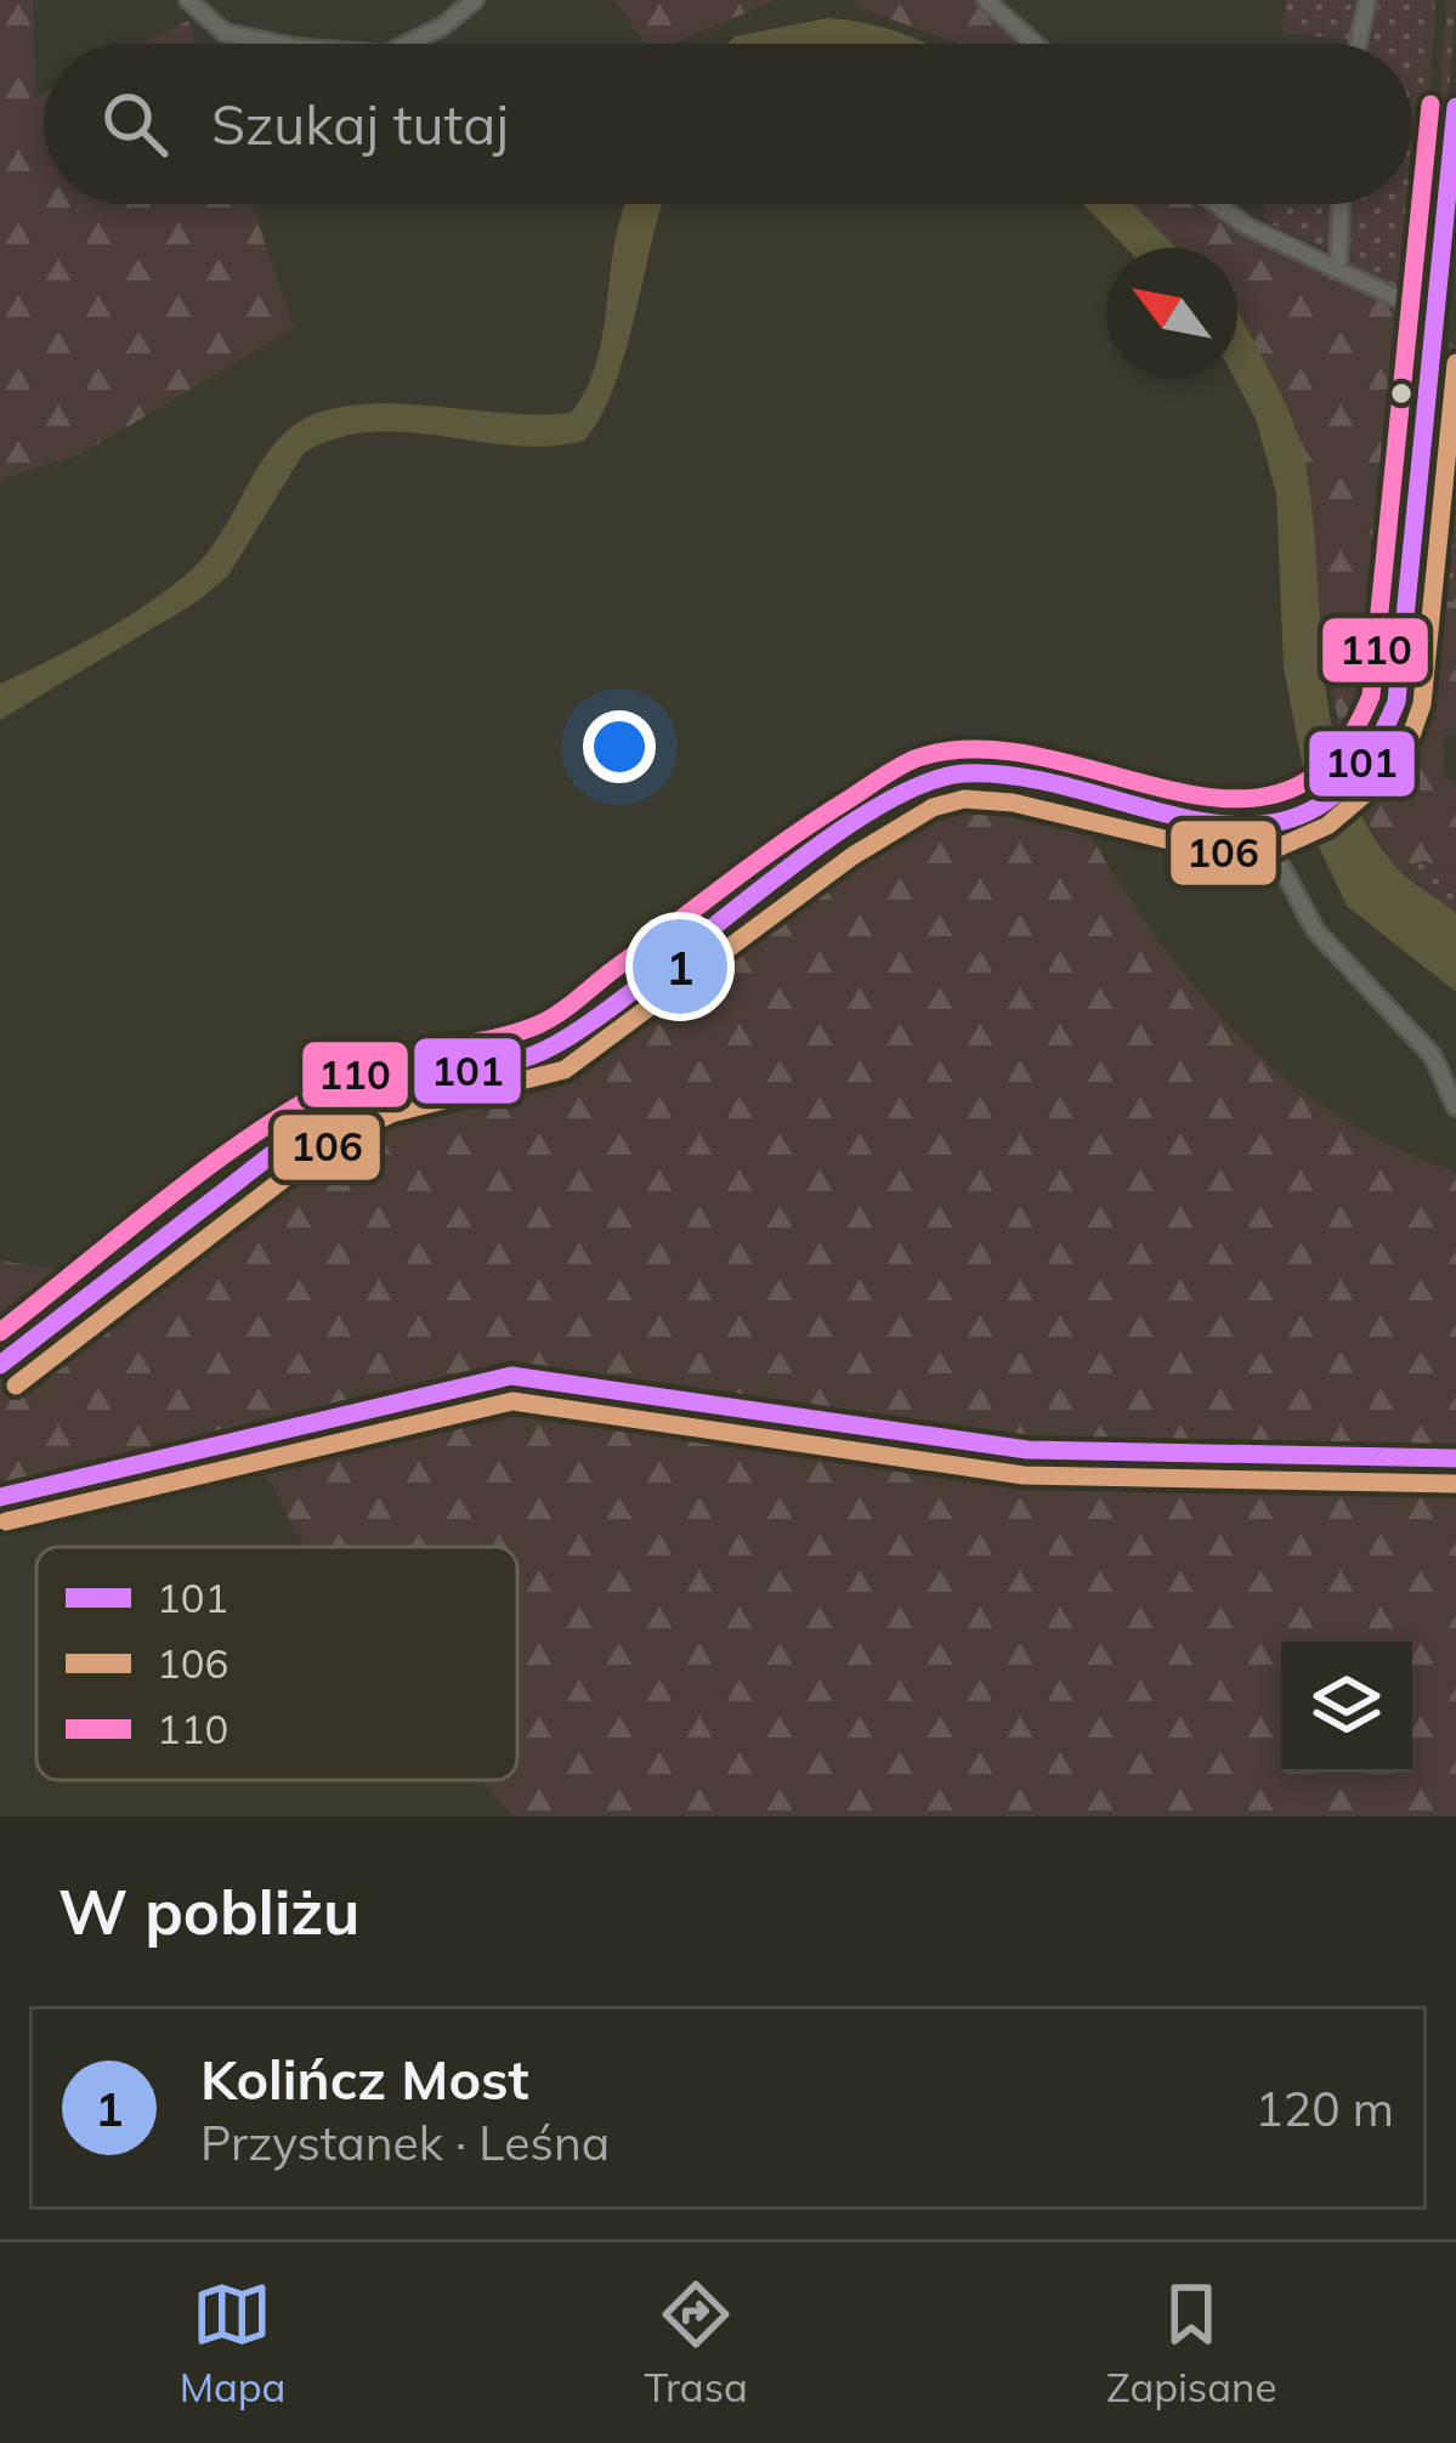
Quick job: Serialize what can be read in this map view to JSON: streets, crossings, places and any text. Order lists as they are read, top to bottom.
{
  "lines": ["transit line 110", "transit line 101", "transit line 106"],
  "legend": ["101", "106", "110"],
  "north": "top left",
  "page": {
    "search": "Szukaj tutaj",
    "pins": "1",
    "heading": "W pobliżu",
    "list": [
      {
        "mark": "1",
        "name": "Kolińcz Most",
        "note": "Przystanek · Leśna",
        "value": "120 m"
      }
    ],
    "nav": ["Mapa", "Trasa", "Zapisane"]
  }
}
